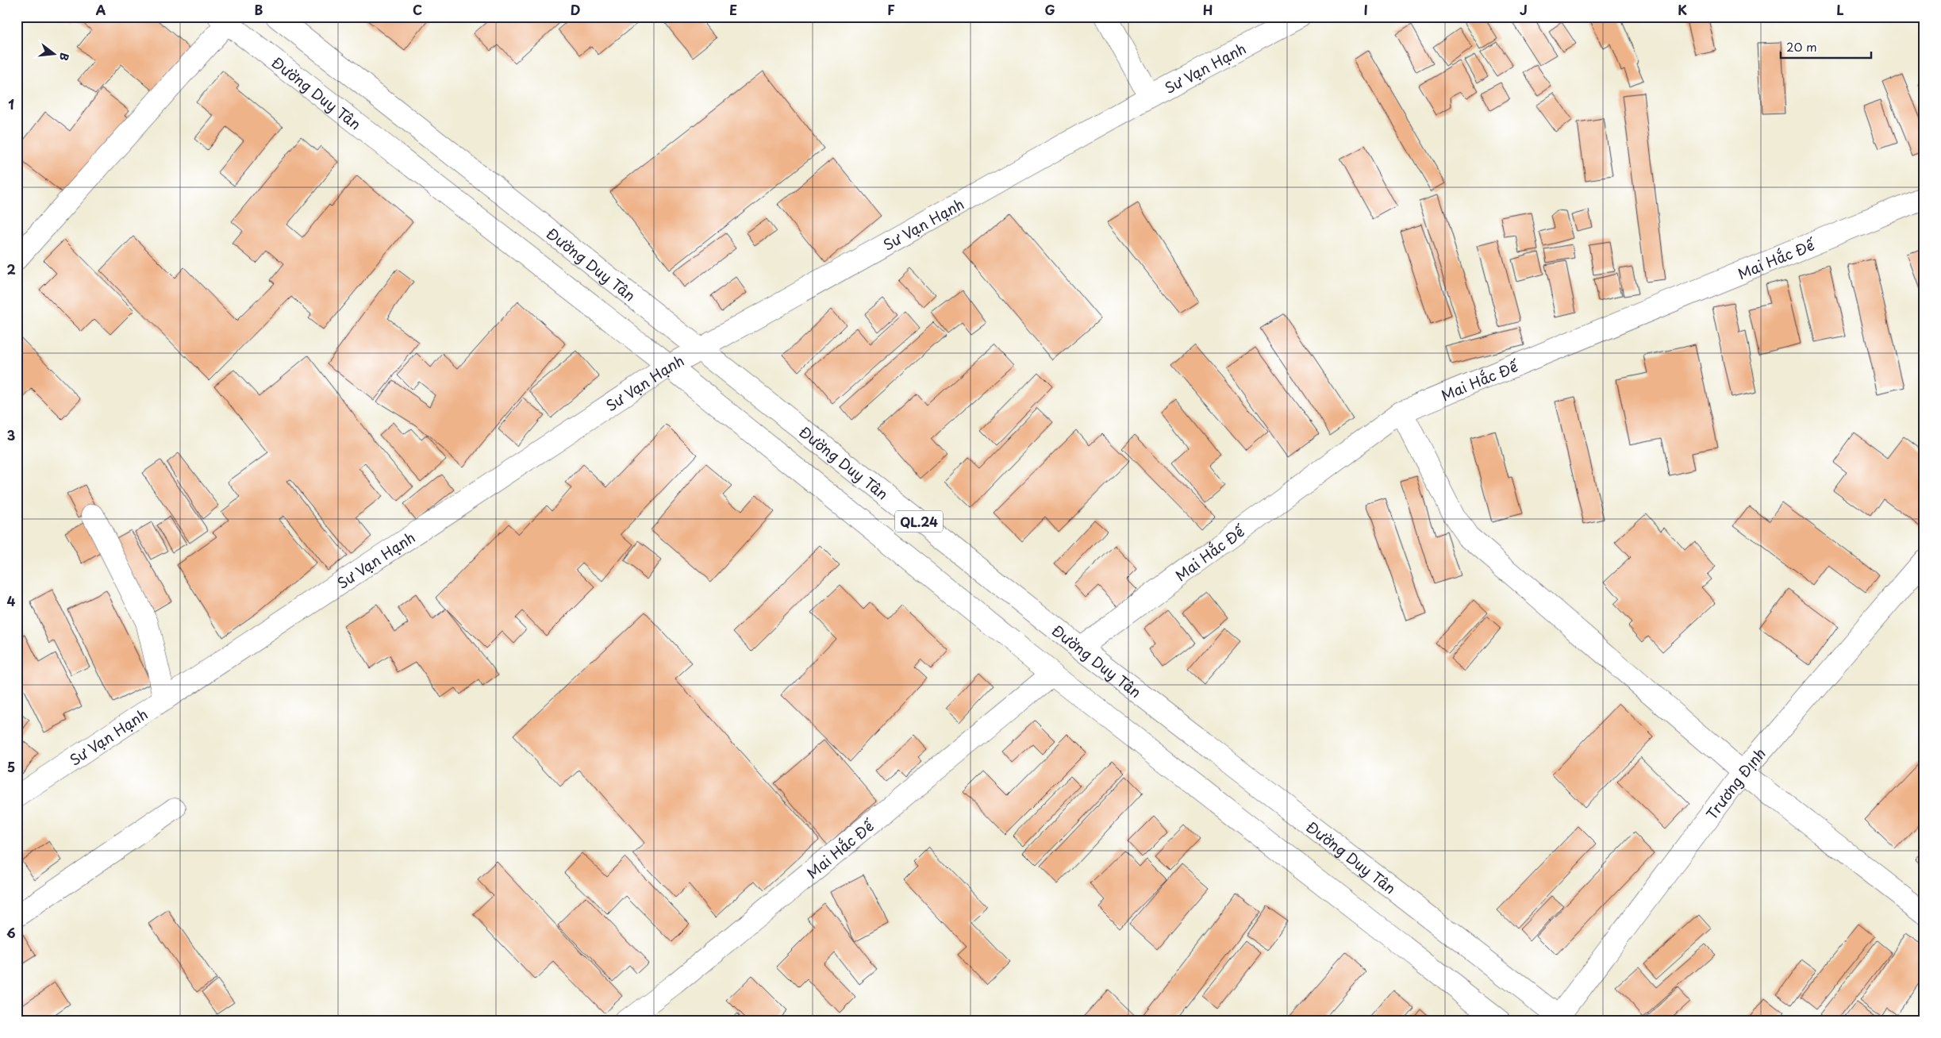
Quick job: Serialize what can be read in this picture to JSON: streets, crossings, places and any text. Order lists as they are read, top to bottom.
{
  "streets": {
    "street": [
      "Sư Vạn Hạnh",
      "Đường Duy Tân",
      "Mai Hắc Đế",
      "QL.24",
      "Trương Định"
    ]
  },
  "crossings": [
    ["Sư Vạn Hạnh", "Đường Duy Tân"],
    ["Đường Duy Tân", "Mai Hắc Đế"],
    ["Đường Duy Tân", "Trương Định"]
  ],
  "scale_bar": "20 m",
  "north": "right",
  "grid": {
    "columns": [
      "A",
      "B",
      "C",
      "D",
      "E",
      "F",
      "G",
      "H",
      "I",
      "J",
      "K",
      "L"
    ],
    "rows": [
      "1",
      "2",
      "3",
      "4",
      "5",
      "6"
    ]
  }
}
